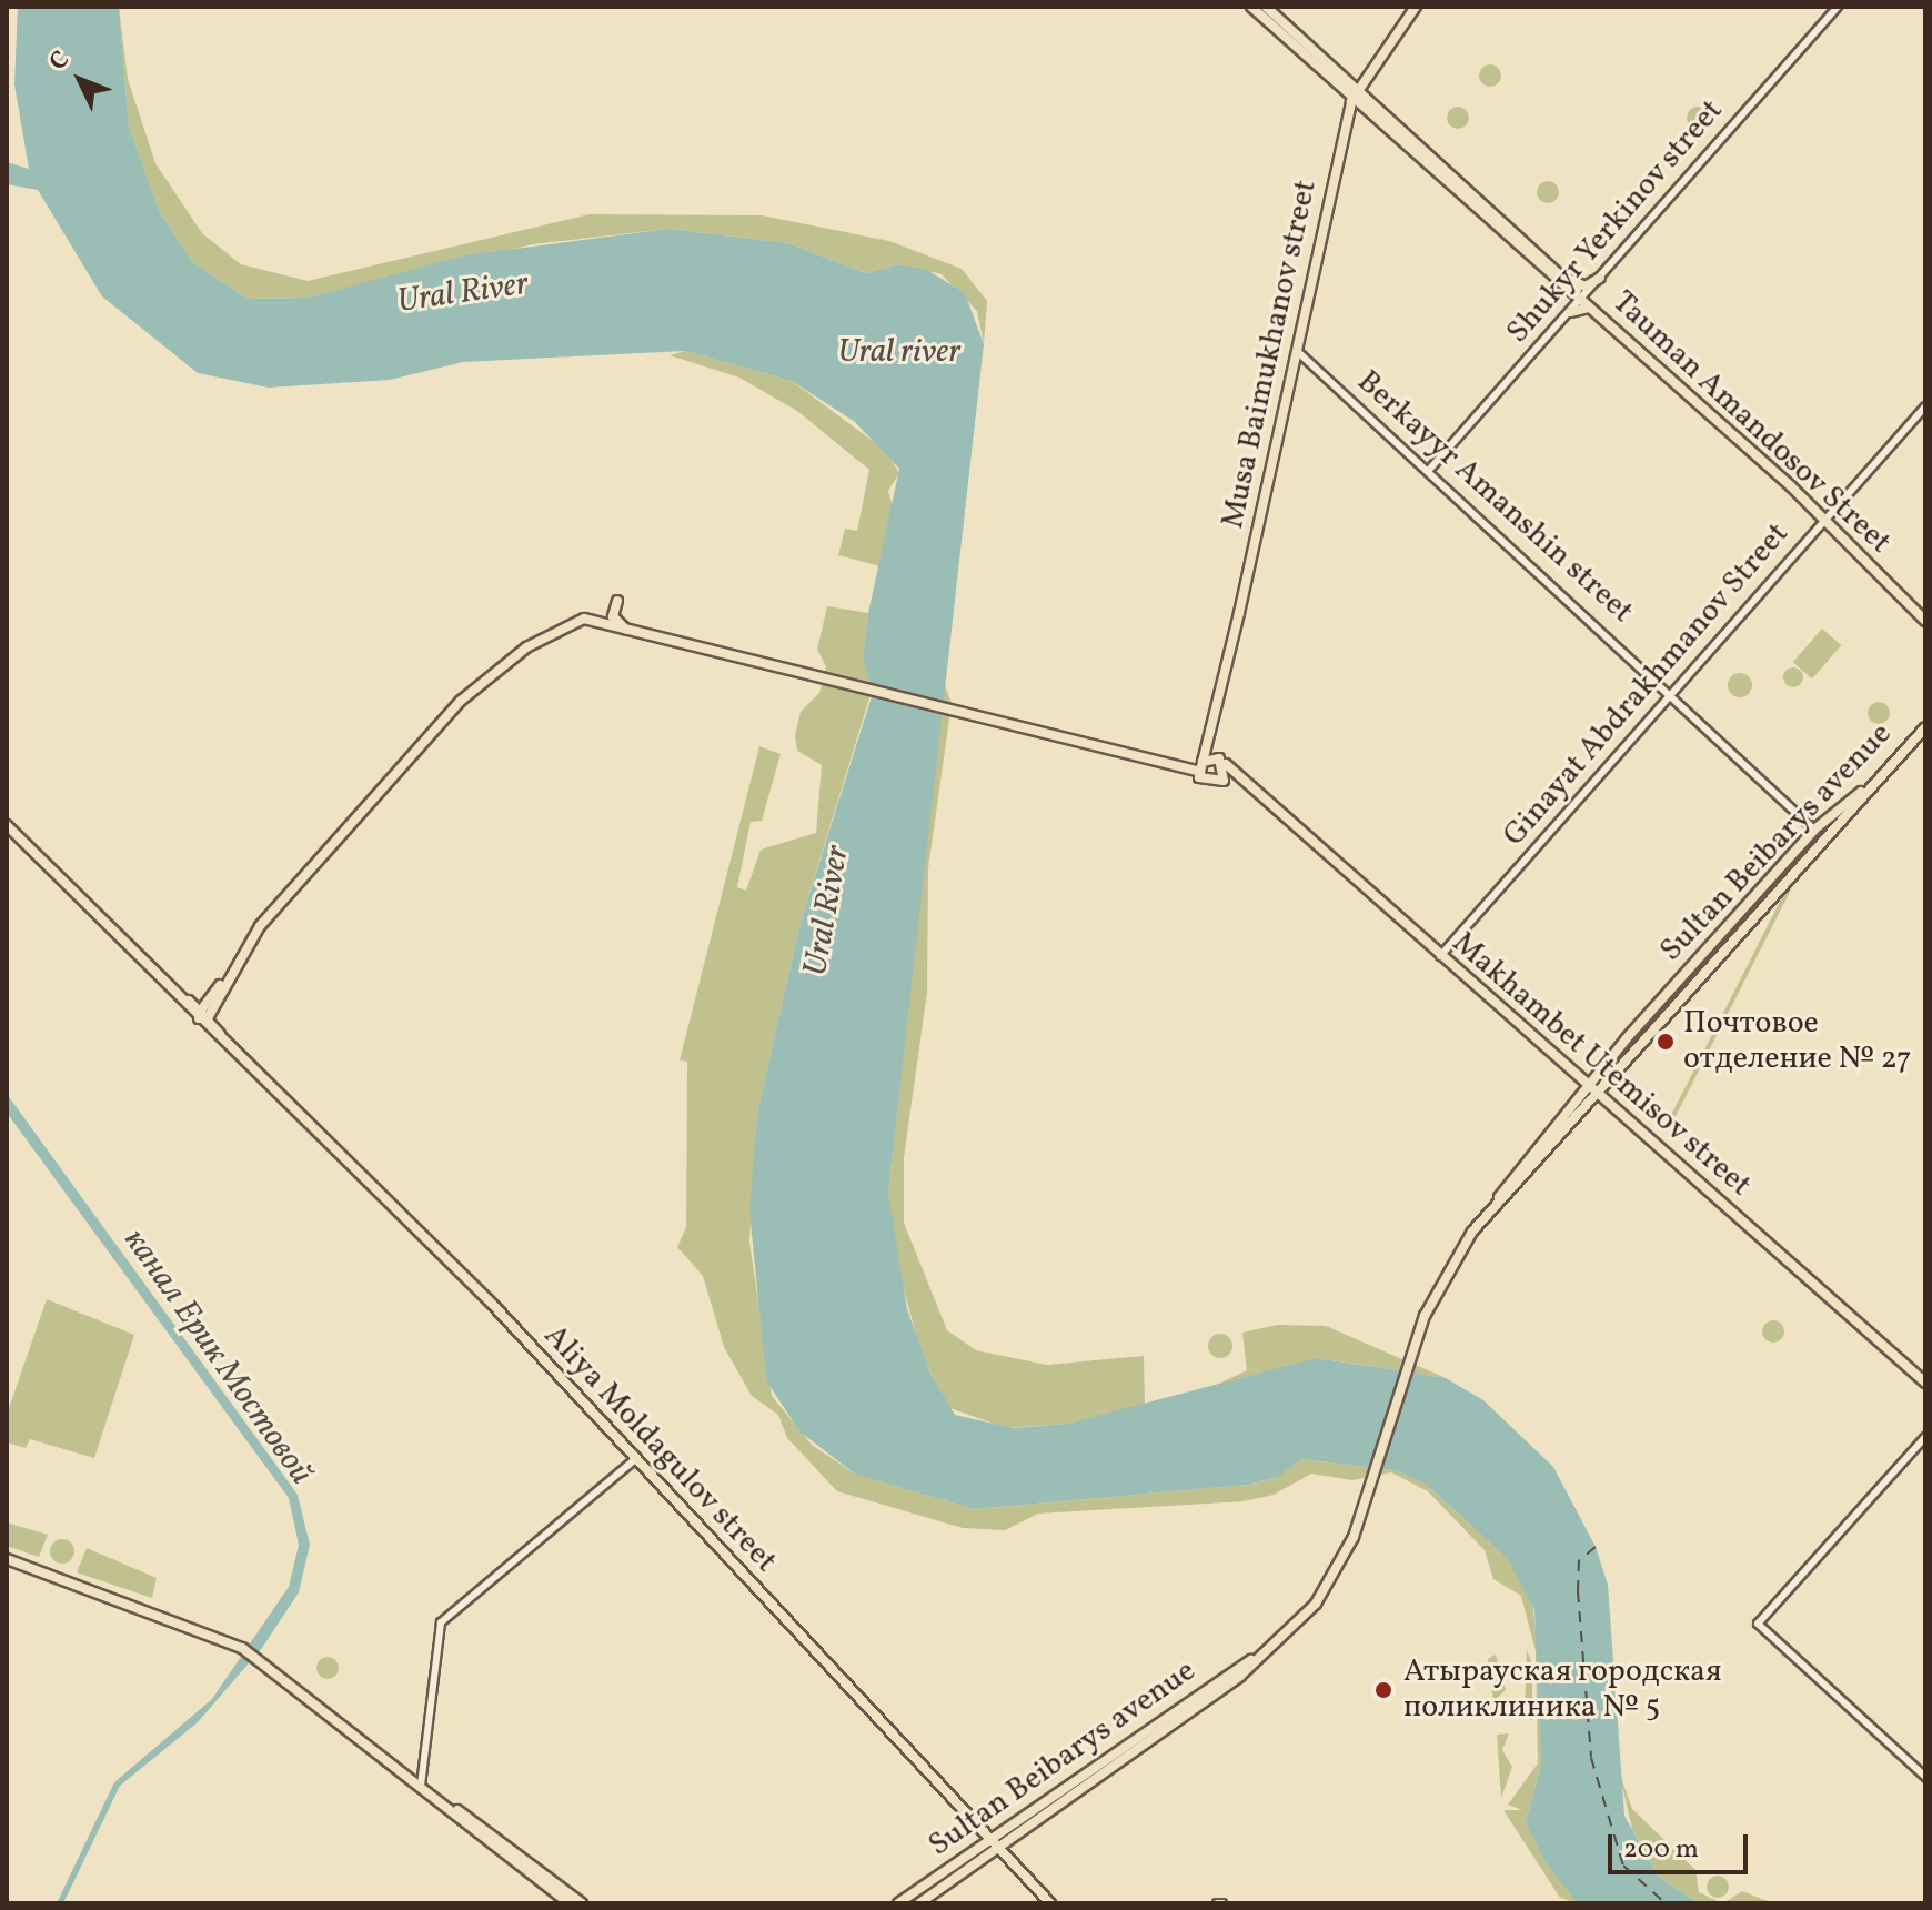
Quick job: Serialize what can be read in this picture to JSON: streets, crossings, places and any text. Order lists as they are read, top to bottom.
{
  "streets": {
    "main road": [
      "Musa Baimukhanov street",
      "Tauman Amandosov Street",
      "Sultan Beibarys avenue",
      "Makhambet Utemisov street",
      "Aliya Moldagulov street"
    ],
    "street": ["Shukyr Yerkinov street", "Berkayyr Amanshin street", "Ginayat Abdrakhmanov Street"]
  },
  "crossings": [
    ["Shukyr Yerkinov street", "Berkayyr Amanshin street"],
    ["Musa Baimukhanov street", "Tauman Amandosov Street"],
    ["Musa Baimukhanov street", "Berkayyr Amanshin street"],
    ["Tauman Amandosov Street", "Ginayat Abdrakhmanov Street"],
    ["Berkayyr Amanshin street", "Ginayat Abdrakhmanov Street"],
    ["Berkayyr Amanshin street", "Sultan Beibarys avenue"],
    ["Ginayat Abdrakhmanov Street", "Makhambet Utemisov street"],
    ["Sultan Beibarys avenue", "Makhambet Utemisov street"],
    ["Sultan Beibarys avenue", "Aliya Moldagulov street"]
  ],
  "water": ["Ural River", "Ural river", "канал Ерик Мостовой"],
  "places": ["Почтовое отделение № 27", "Атырауская городская поликлиника № 5"],
  "scale_bar": "200 m",
  "north": "top left"
}
